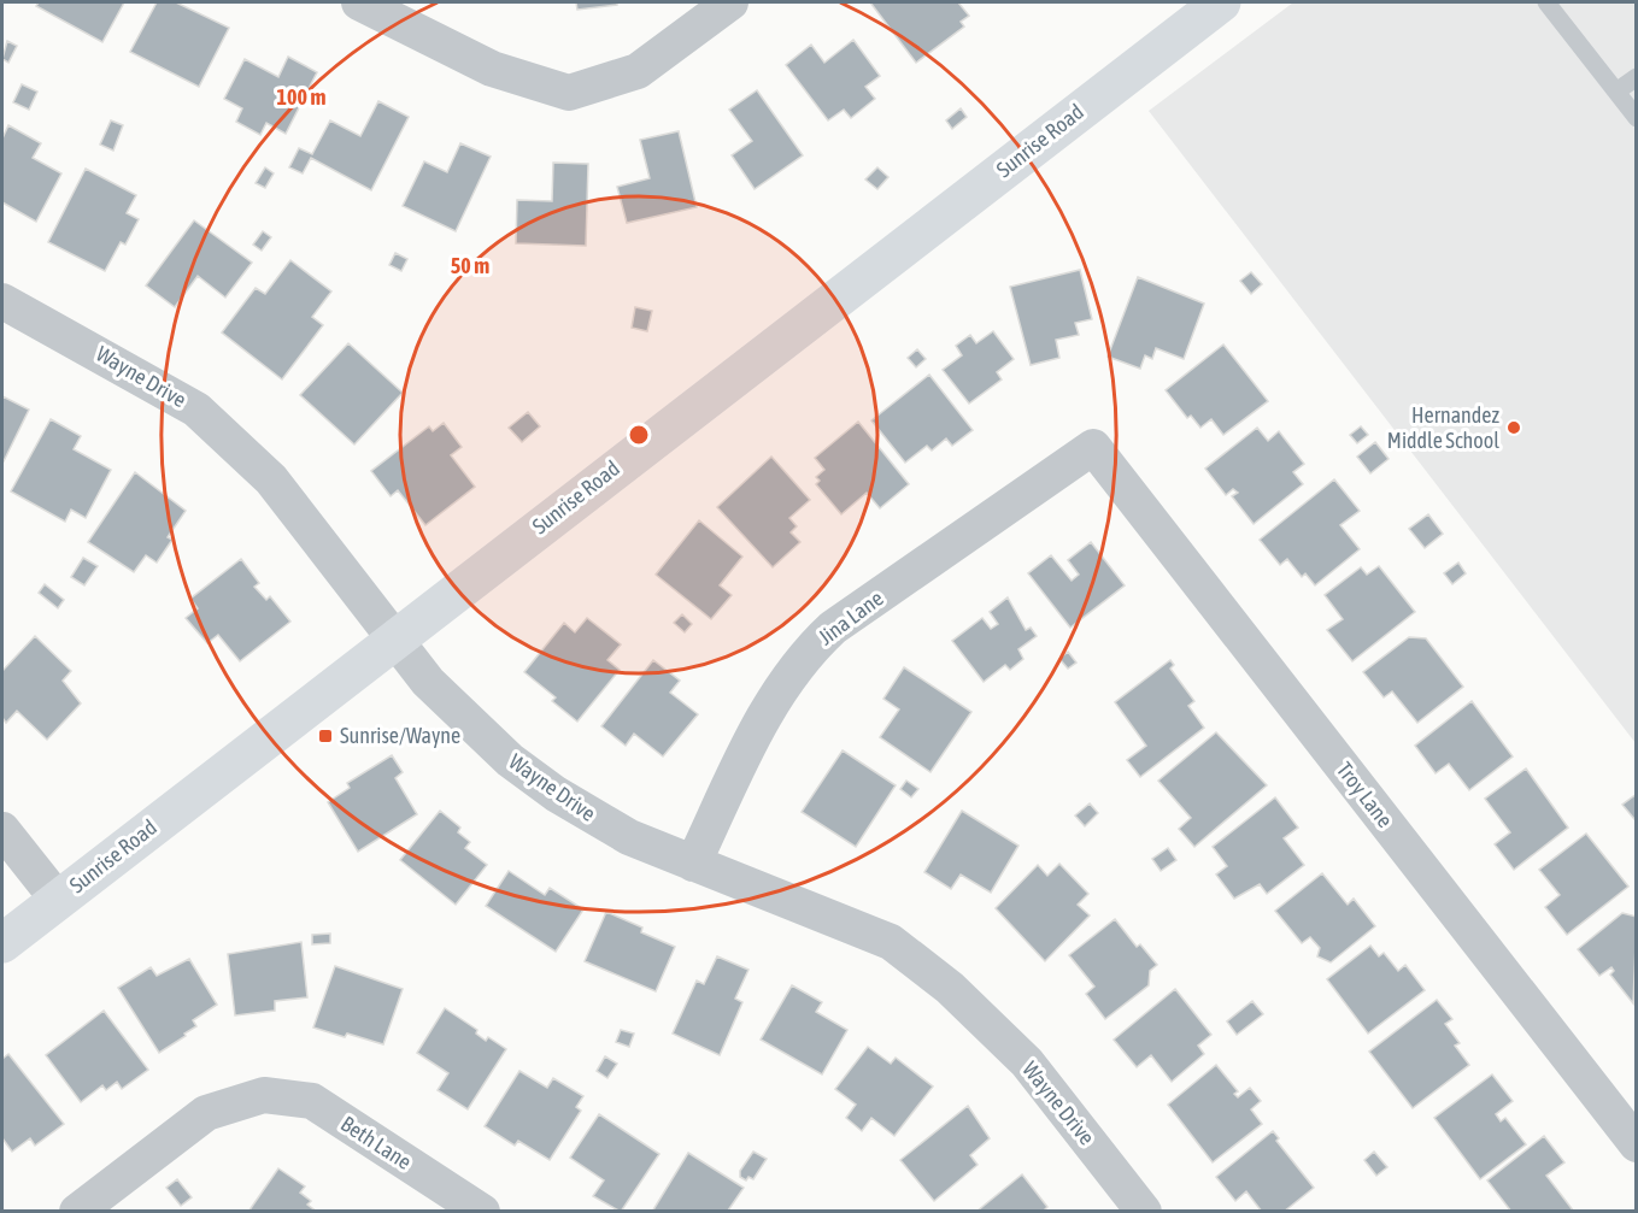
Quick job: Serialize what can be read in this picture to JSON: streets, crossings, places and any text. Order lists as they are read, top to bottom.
{
  "streets": {
    "main road": ["Sunrise Road"],
    "street": [
      "Wayne Drive",
      "Jina Lane",
      "Troy Lane",
      "Beth Lane"
    ]
  },
  "crossings": [
    ["Sunrise Road", "Wayne Drive"],
    ["Wayne Drive", "Jina Lane"],
    ["Jina Lane", "Troy Lane"]
  ],
  "places": {
    "other": ["Hernandez Middle School"],
    "transit": ["Sunrise/Wayne"]
  },
  "rings": ["100 m", "50 m"]
}
